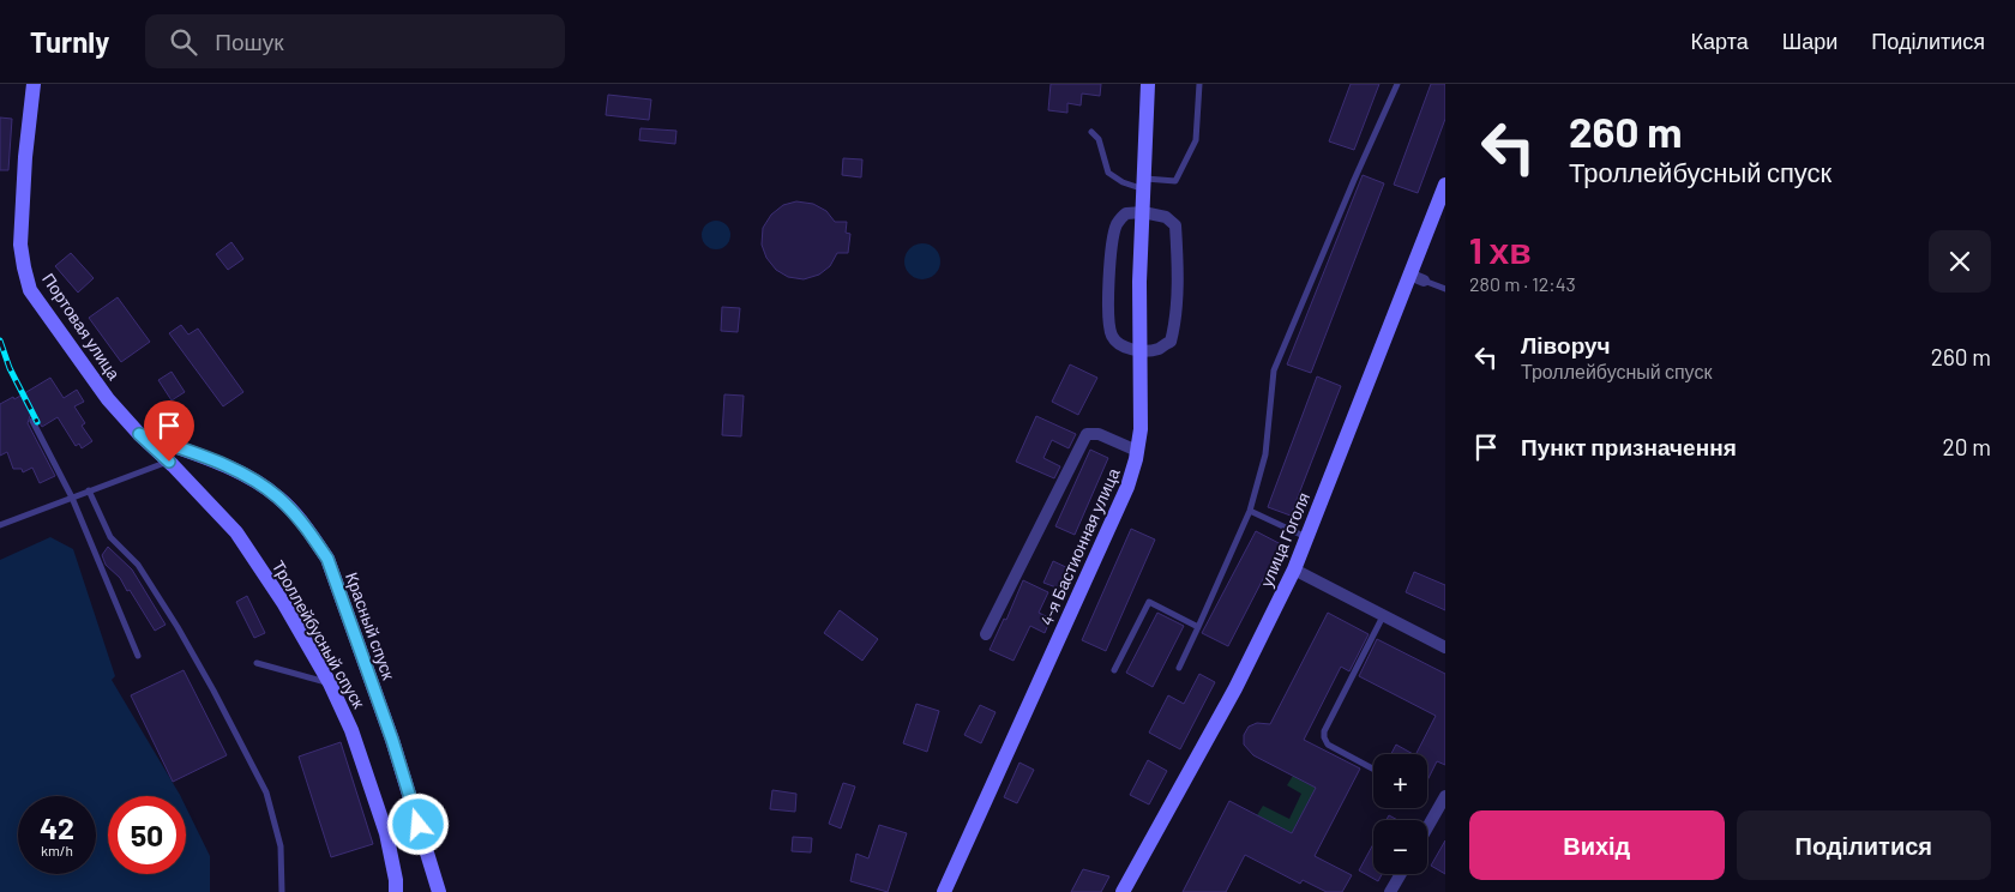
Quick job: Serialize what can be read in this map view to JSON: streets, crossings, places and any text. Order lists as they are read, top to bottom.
{
  "streets": {
    "main road": [
      "Портовая улица",
      "улица Гоголя",
      "4-я Бастионная улица",
      "Красный спуск",
      "Троллейбусный спуск"
    ]
  },
  "crossings": [
    ["Портовая улица", "Красный спуск"],
    ["Портовая улица", "Троллейбусный спуск"],
    ["Красный спуск", "Троллейбусный спуск"]
  ],
  "page": {
    "header": "Turnly",
    "search": "Пошук",
    "nav": ["Карта", "Шари", "Поділитися"],
    "turn": ["260 m", "Троллейбусный спуск"],
    "heading": ["1 хв", "280 m · 12:43"],
    "list": [
      {
        "name": "Ліворуч",
        "note": "Троллейбусный спуск",
        "value": "260 m"
      },
      {
        "name": "Пункт призначення",
        "value": "20 m"
      }
    ],
    "map_buttons": ["+", "−"],
    "speed": "42 km/h",
    "limit": "50",
    "buttons": ["Вихід", "Поділитися"]
  }
}
